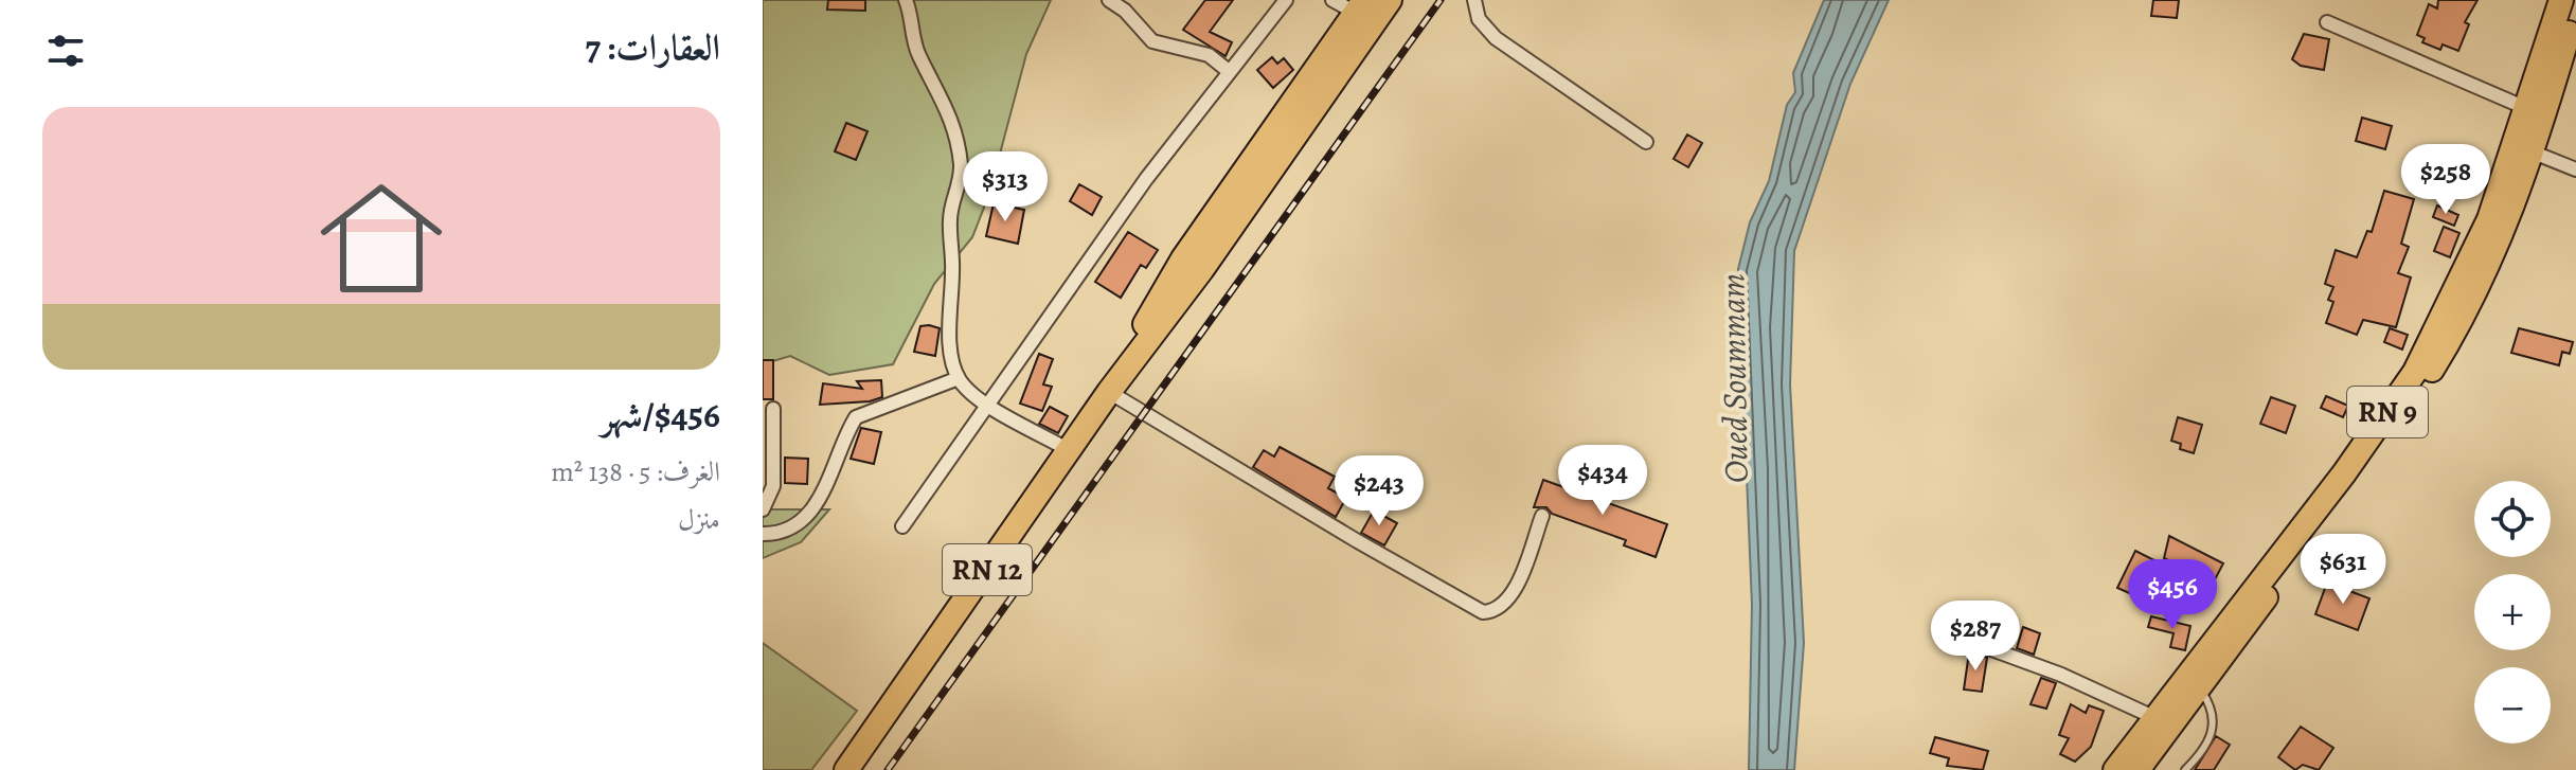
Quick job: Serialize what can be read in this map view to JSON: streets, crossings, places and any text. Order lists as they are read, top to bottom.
{
  "streets": {
    "highway": ["RN 9", "RN 12"]
  },
  "water": ["Oued Soummam"],
  "page": {
    "heading": "العقارات: 7",
    "list": [
      {
        "name": "$456/شهر",
        "note": "الغرف: 5 · 138 m² · منزل"
      }
    ],
    "price": [
      "$258",
      "$313",
      "$434",
      "$243",
      "$631",
      "$456",
      "$287"
    ],
    "map_buttons": ["+", "−"]
  }
}
